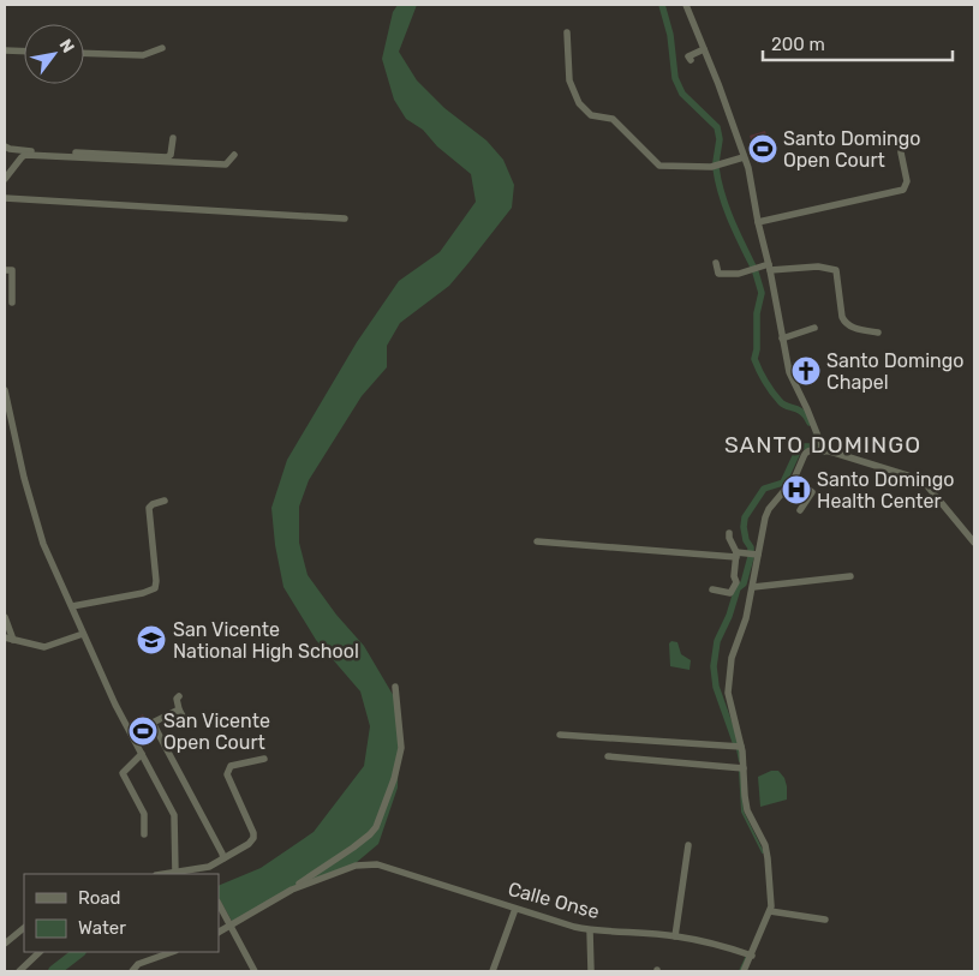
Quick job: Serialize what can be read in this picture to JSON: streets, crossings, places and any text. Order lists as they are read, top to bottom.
{
  "streets": {
    "street": ["Calle Onse"]
  },
  "districts": ["SANTO DOMINGO"],
  "places": {
    "sports": ["Santo Domingo Open Court", "San Vicente Open Court"],
    "church": ["Santo Domingo Chapel"],
    "hospital": ["Santo Domingo Health Center"],
    "school or university": ["San Vicente National High School"]
  },
  "legend": ["Road", "Water"],
  "scale_bar": "200 m",
  "north": "top right"
}
